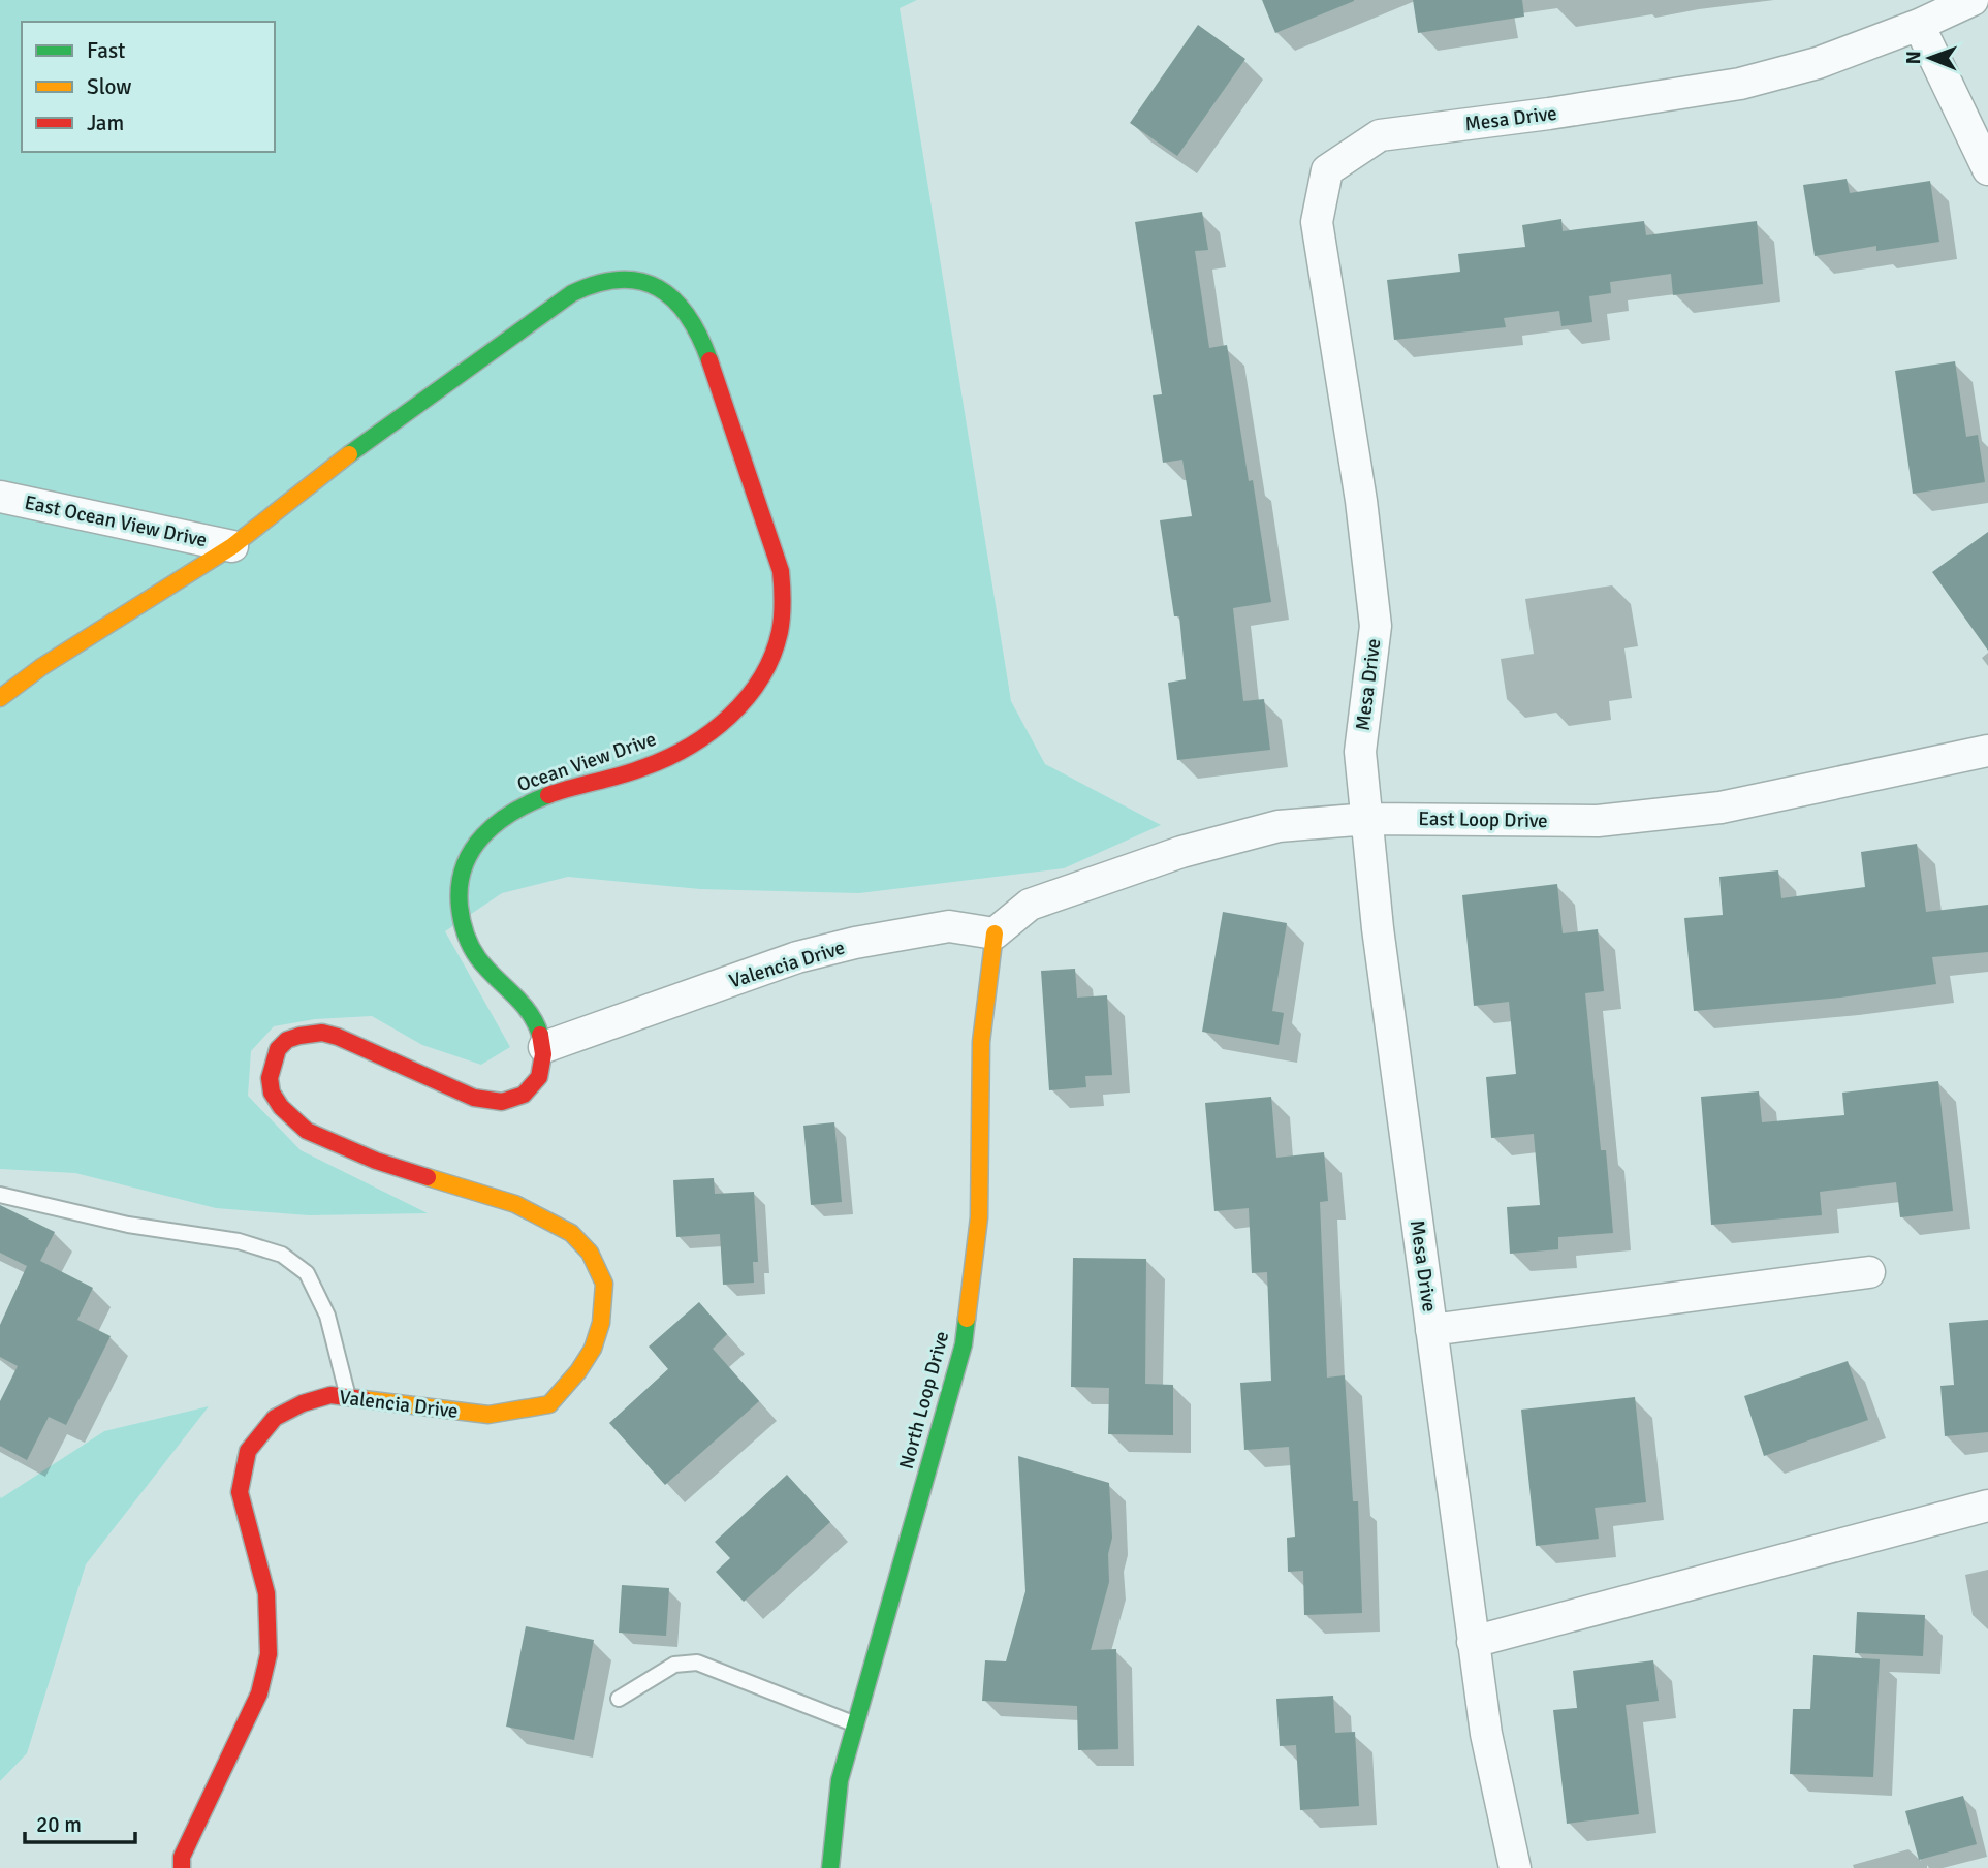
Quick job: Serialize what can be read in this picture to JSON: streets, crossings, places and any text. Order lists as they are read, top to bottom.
{
  "streets": {
    "street": [
      "Mesa Drive",
      "East Ocean View Drive",
      "Ocean View Drive",
      "East Loop Drive",
      "Valencia Drive",
      "North Loop Drive"
    ]
  },
  "crossings": [
    ["Mesa Drive", "East Loop Drive"],
    ["East Ocean View Drive", "Ocean View Drive"],
    ["Ocean View Drive", "Valencia Drive"],
    ["East Loop Drive", "Valencia Drive"],
    ["East Loop Drive", "North Loop Drive"],
    ["Valencia Drive", "North Loop Drive"]
  ],
  "legend": ["Fast", "Slow", "Jam"],
  "scale_bar": "20 m",
  "north": "left"
}
